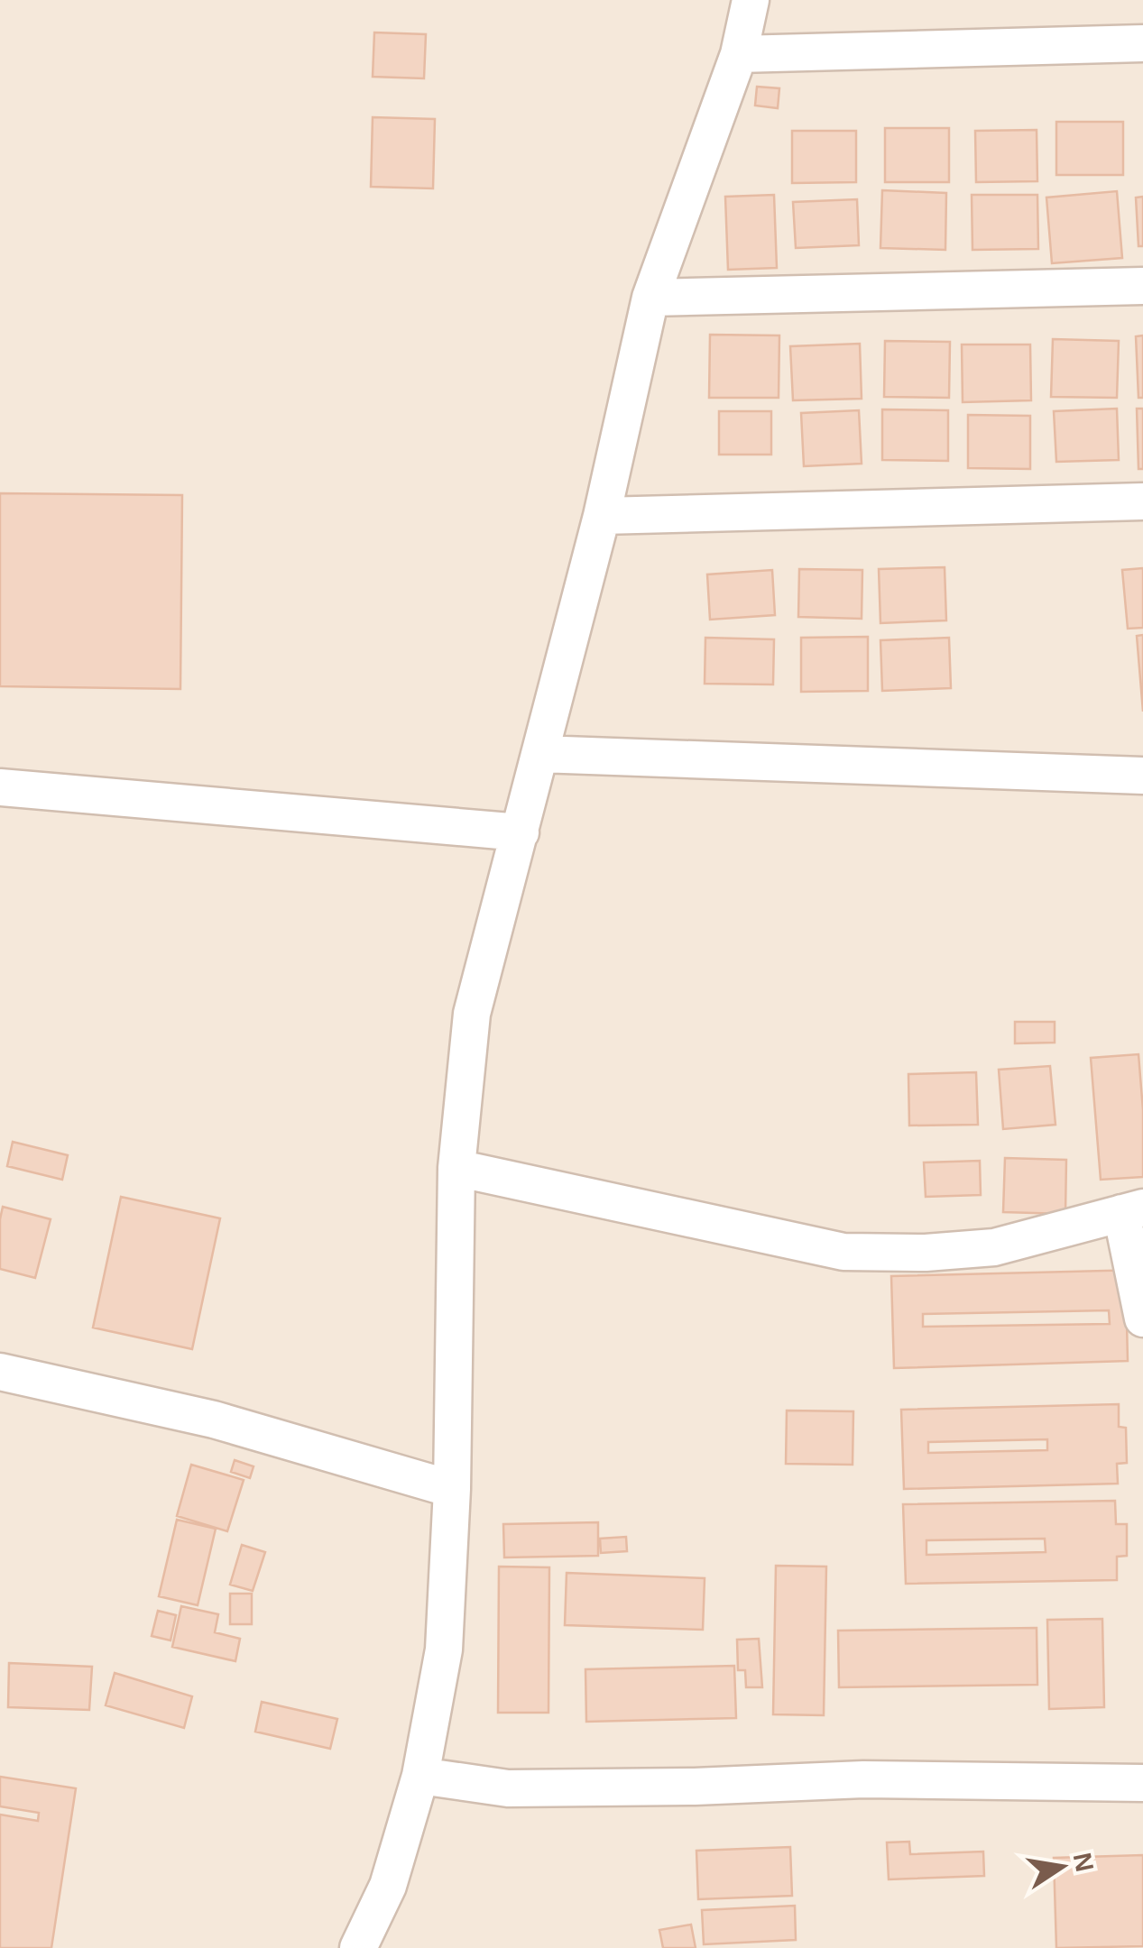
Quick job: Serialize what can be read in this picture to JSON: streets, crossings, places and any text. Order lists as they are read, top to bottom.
{
  "north": "right"
}
